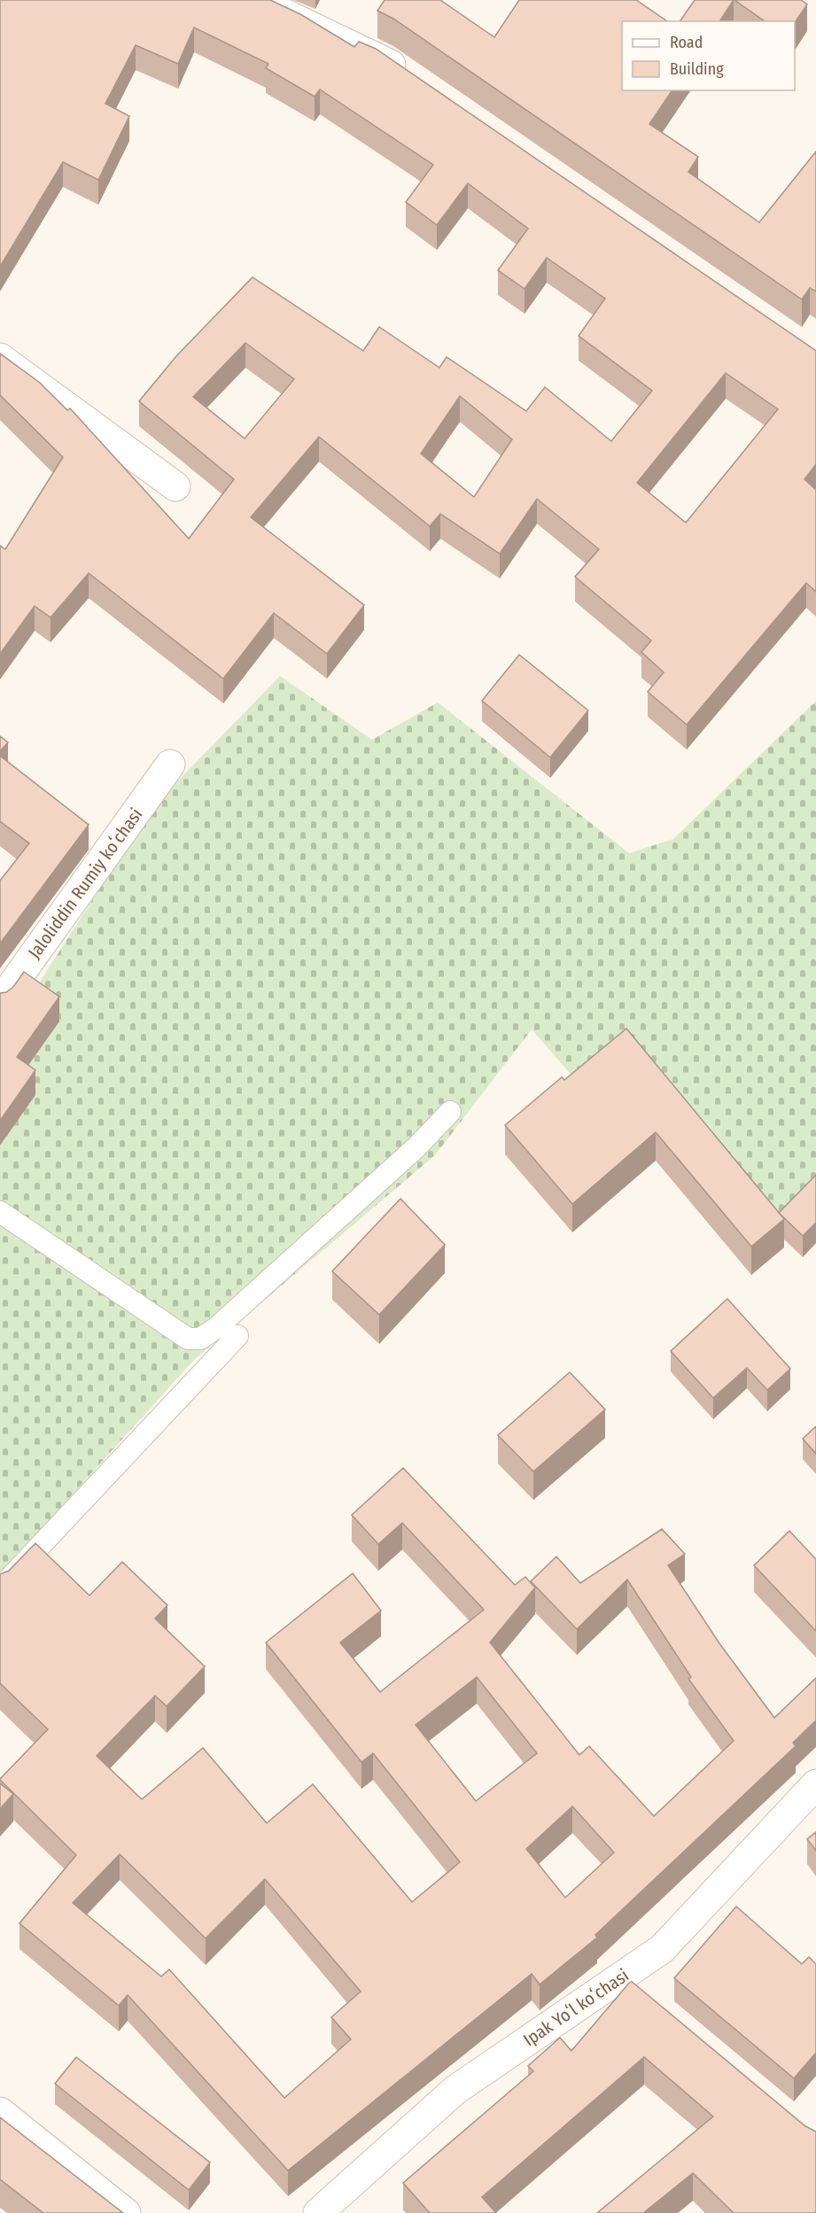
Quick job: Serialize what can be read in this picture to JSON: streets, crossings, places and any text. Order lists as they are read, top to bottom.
{
  "streets": {
    "street": ["Jaloliddin Rumiy koʻchasi", "Ipak Yoʻl koʻchasi"]
  },
  "legend": ["Road", "Building"]
}
